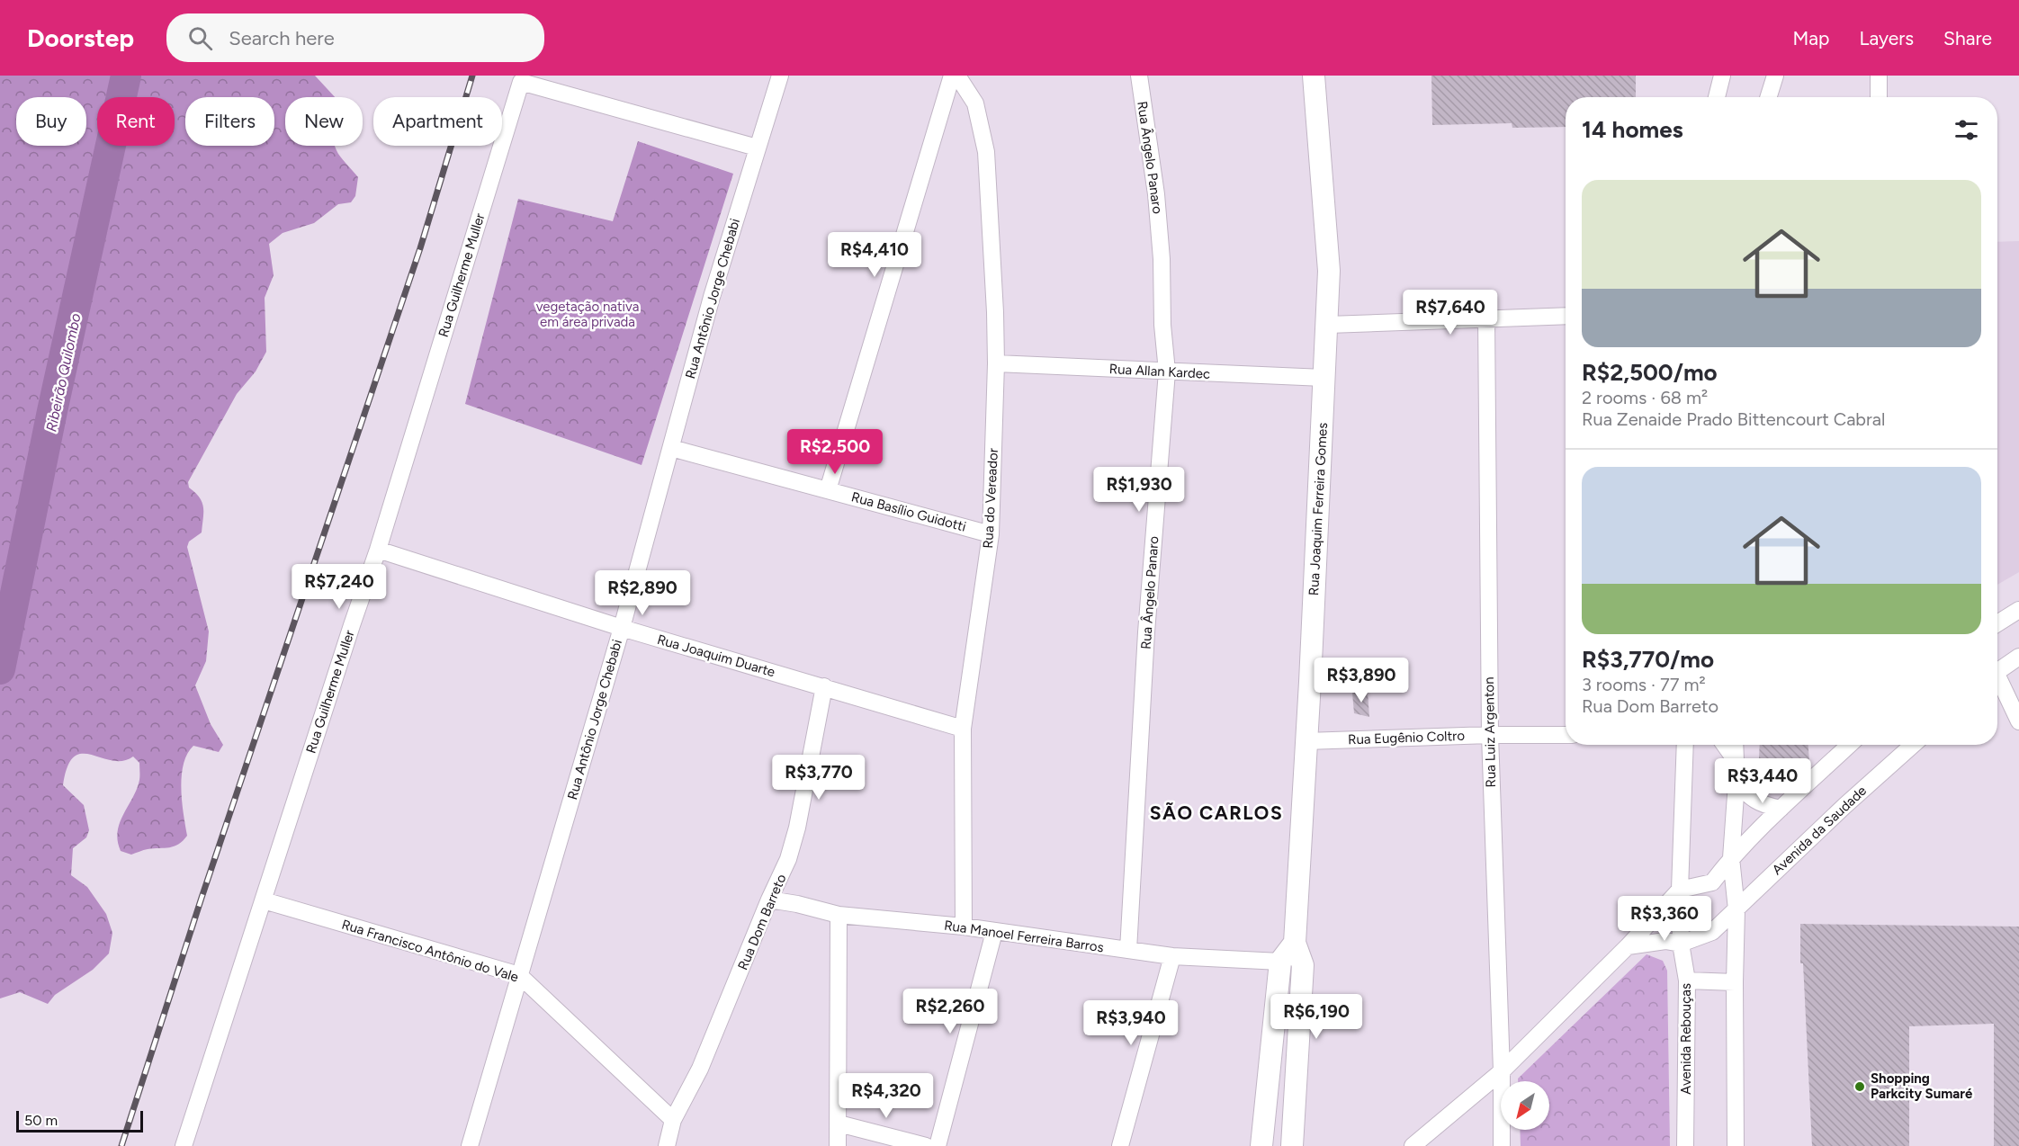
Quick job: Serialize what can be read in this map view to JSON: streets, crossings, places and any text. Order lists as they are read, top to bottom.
{
  "streets": {
    "main road": ["Rua Joaquim Ferreira Gomes"],
    "street": [
      "Rua Ângelo Panaro",
      "Rua Guilherme Muller",
      "Rua Antônio Jorge Chebabi",
      "Rua Allan Kardec",
      "Rua do Vereador",
      "Rua Basílio Guidotti",
      "Rua Joaquim Duarte",
      "Rua Luiz Argenton",
      "Rua Eugênio Coltro",
      "Avenida da Saudade",
      "Rua Dom Barreto",
      "Rua Manoel Ferreira Barros",
      "Rua Francisco Antônio do Vale",
      "Avenida Rebouças"
    ]
  },
  "crossings": [
    ["Rua Ângelo Panaro", "Rua Allan Kardec"],
    ["Rua Ângelo Panaro", "Rua Manoel Ferreira Barros"],
    ["Rua Guilherme Muller", "Rua Antônio Jorge Chebabi"],
    ["Rua Guilherme Muller", "Rua Joaquim Duarte"],
    ["Rua Guilherme Muller", "Rua Francisco Antônio do Vale"],
    ["Rua Antônio Jorge Chebabi", "Rua Basílio Guidotti"],
    ["Rua Antônio Jorge Chebabi", "Rua Joaquim Duarte"],
    ["Rua Antônio Jorge Chebabi", "Rua Francisco Antônio do Vale"],
    ["Rua Allan Kardec", "Rua do Vereador"],
    ["Rua Allan Kardec", "Rua Joaquim Ferreira Gomes"],
    ["Rua do Vereador", "Rua Basílio Guidotti"],
    ["Rua do Vereador", "Rua Joaquim Duarte"],
    ["Rua do Vereador", "Rua Manoel Ferreira Barros"],
    ["Rua Joaquim Ferreira Gomes", "Rua Eugênio Coltro"],
    ["Rua Joaquim Duarte", "Rua Dom Barreto"],
    ["Rua Luiz Argenton", "Rua Eugênio Coltro"],
    ["Avenida da Saudade", "Avenida Rebouças"],
    ["Rua Dom Barreto", "Rua Manoel Ferreira Barros"],
    ["Rua Dom Barreto", "Rua Francisco Antônio do Vale"]
  ],
  "districts": ["SÃO CARLOS"],
  "water": ["Ribeirão Quilombo"],
  "parks": ["vegetação nativa em área privada"],
  "places": ["Shopping Parkcity Sumaré"],
  "scale_bar": "50 m",
  "north": "bottom left",
  "page": {
    "header": "Doorstep",
    "search": "Search here",
    "nav": ["Map", "Layers", "Share"],
    "chip": [
      "Buy",
      "Rent",
      "Filters",
      "New",
      "Apartment"
    ],
    "heading": "14 homes",
    "list": [
      {
        "name": "R$2,500/mo",
        "note": "2 rooms · 68 m² · Rua Zenaide Prado Bittencourt Cabral"
      },
      {
        "name": "R$3,770/mo",
        "note": "3 rooms · 77 m² · Rua Dom Barreto"
      }
    ],
    "price": [
      "R$4,410",
      "R$7,640",
      "R$2,500",
      "R$1,930",
      "R$7,240",
      "R$2,890",
      "R$3,890",
      "R$3,770",
      "R$3,440",
      "R$3,360",
      "R$2,260",
      "R$6,190",
      "R$3,940",
      "R$4,320"
    ],
    "scale": "50 m"
  }
}
